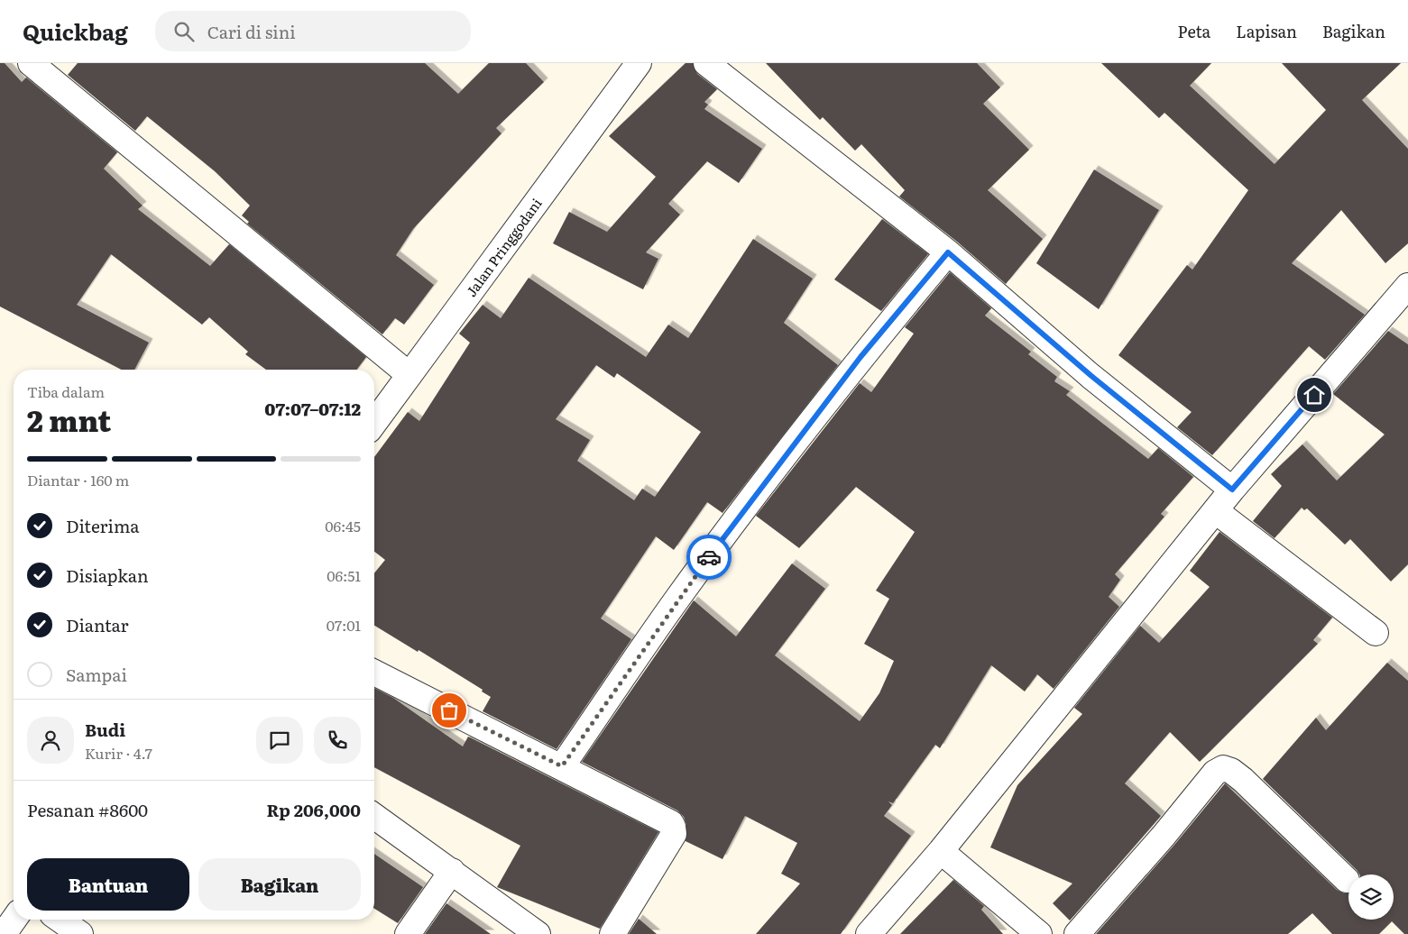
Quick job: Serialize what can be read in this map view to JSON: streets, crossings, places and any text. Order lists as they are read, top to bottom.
{
  "streets": {
    "street": ["Jalan Pringgodani"]
  },
  "page": {
    "header": "Quickbag",
    "search": "Cari di sini",
    "nav": ["Peta", "Lapisan", "Bagikan"],
    "heading": ["2 mnt", "Tiba dalam", "07:07–07:12"],
    "panel": [
      "Budi",
      "Kurir · 4.7",
      "Pesanan #8600",
      "Rp 206,000"
    ],
    "bar": "Diantar · 160 m",
    "list": [
      ["Diterima", "06:45"],
      ["Disiapkan", "06:51"],
      ["Diantar", "07:01"],
      "Sampai"
    ],
    "buttons": ["Bantuan", "Bagikan"]
  }
}
